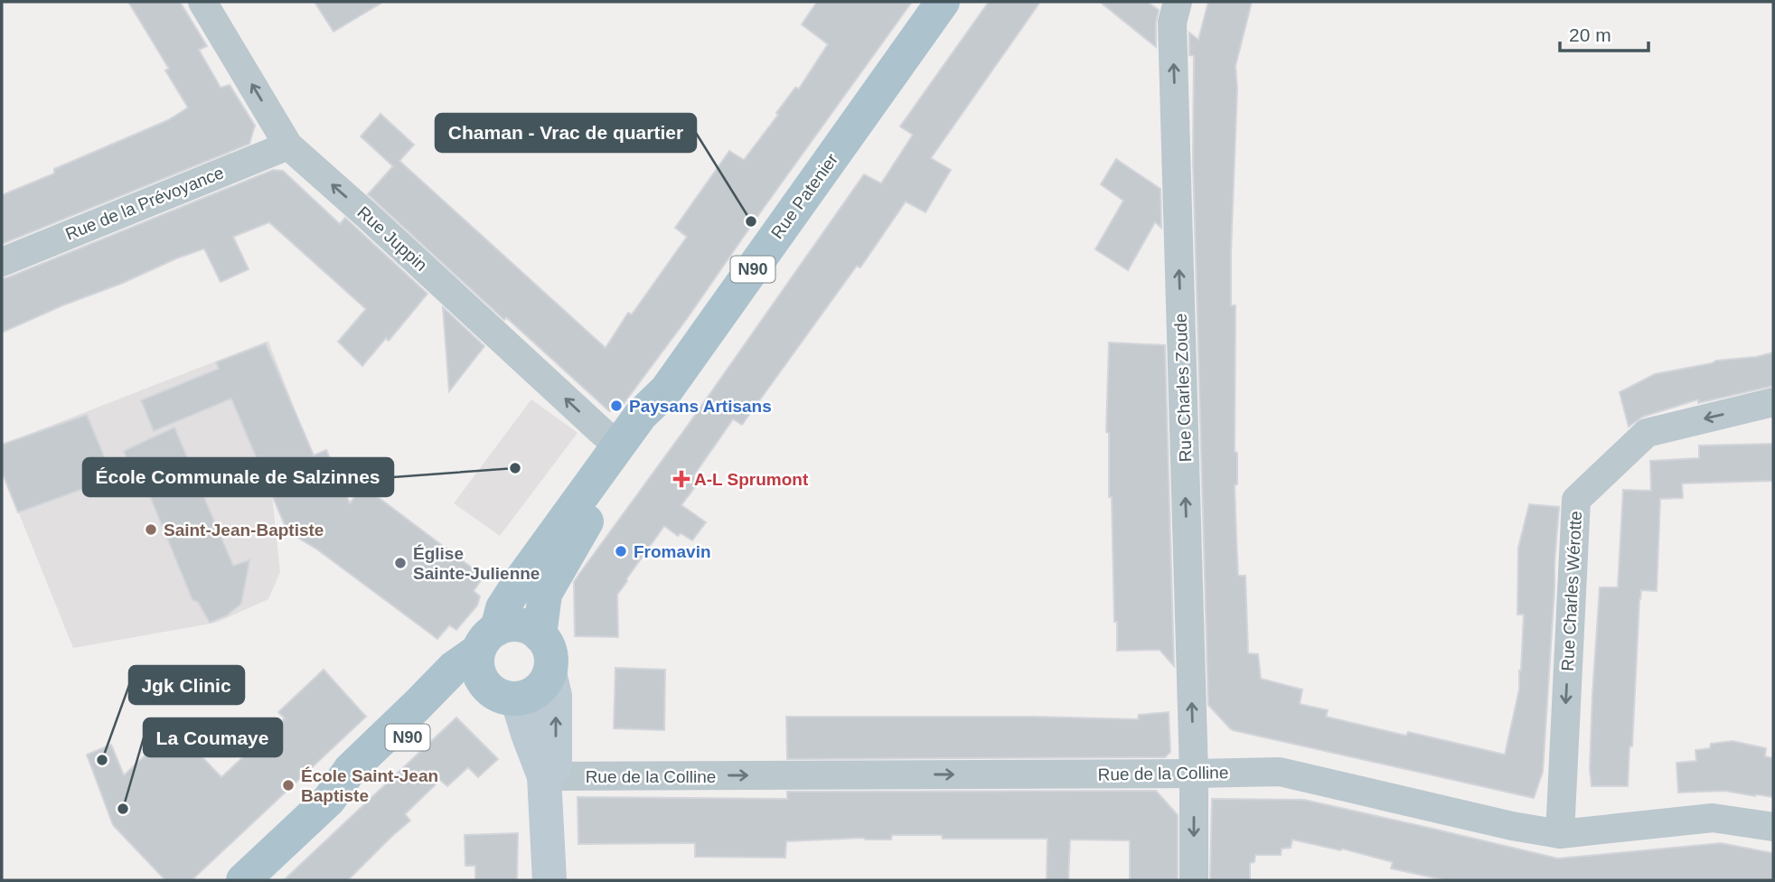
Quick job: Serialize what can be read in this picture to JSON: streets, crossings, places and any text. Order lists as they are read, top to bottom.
{
  "streets": {
    "main road": ["Rue Patenier", "N90"],
    "street": [
      "Rue de la Prévoyance",
      "Rue Juppin",
      "Rue Charles Zoude",
      "Rue Charles Wérotte",
      "Rue de la Colline"
    ]
  },
  "crossings": [
    ["Rue Patenier", "Rue Juppin"],
    ["Rue Patenier", "N90"],
    ["Rue de la Prévoyance", "Rue Juppin"],
    ["Rue Charles Zoude", "Rue de la Colline"],
    ["Rue Charles Wérotte", "Rue de la Colline"]
  ],
  "one_way": ["Rue Juppin", "Rue Charles Wérotte", "Rue de la Colline"],
  "places": {
    "other": [
      "Chaman - Vrac de quartier",
      "Paysans Artisans",
      "École Communale de Salzinnes",
      "Saint-Jean-Baptiste",
      "Fromavin",
      "Église Sainte-Julienne",
      "Jgk Clinic",
      "École Saint-Jean Baptiste",
      "La Coumaye"
    ],
    "health": ["A-L Sprumont"]
  },
  "scale_bar": "20 m"
}
